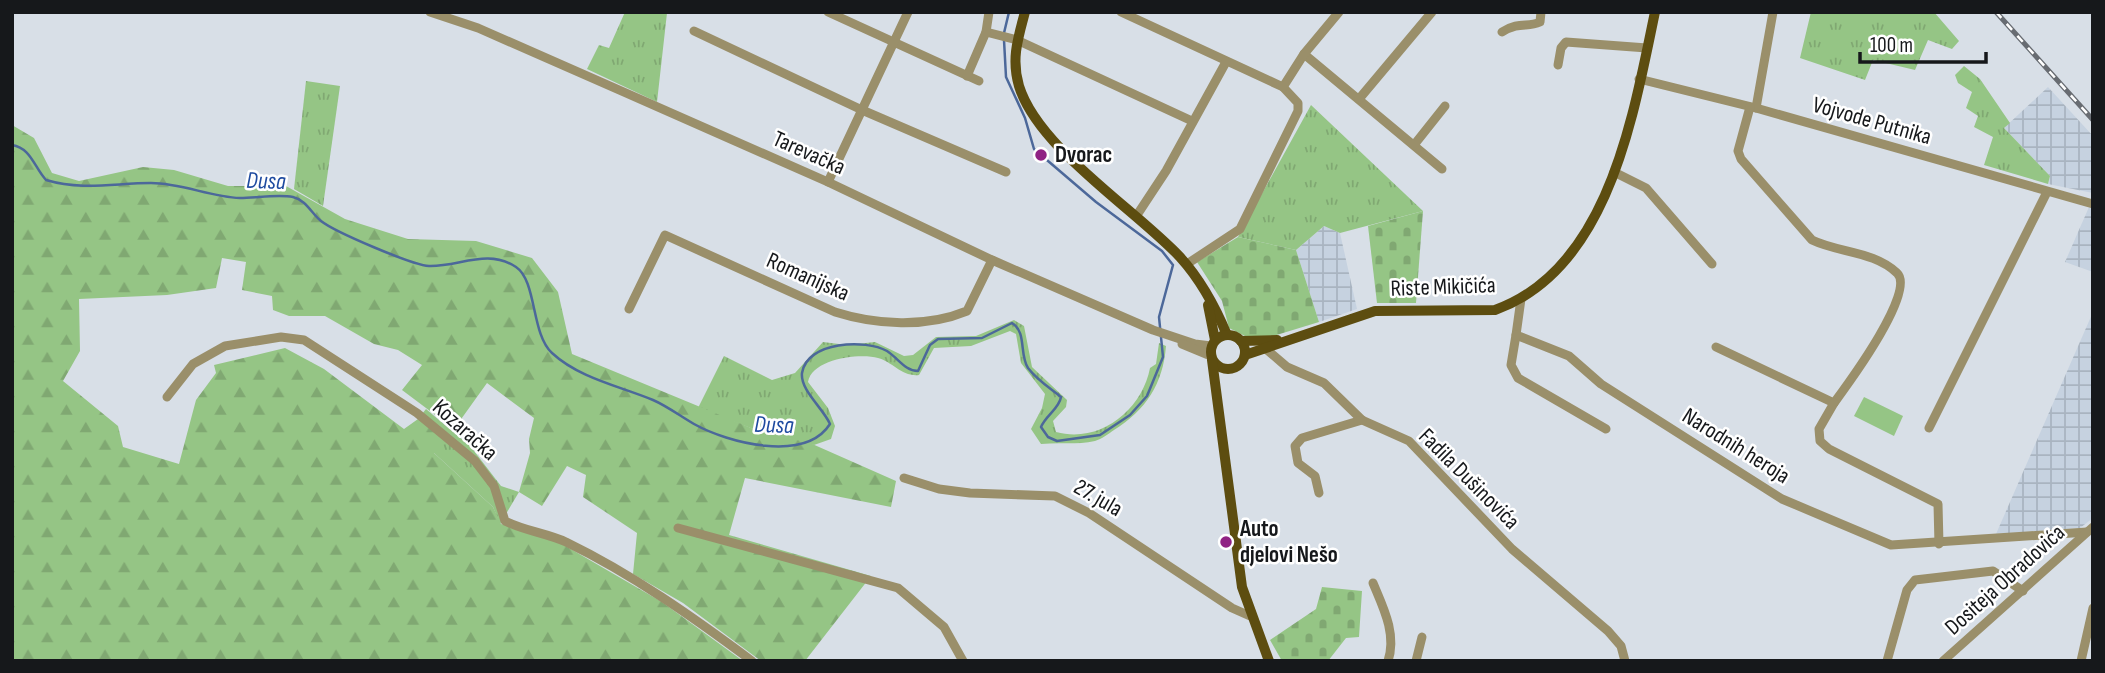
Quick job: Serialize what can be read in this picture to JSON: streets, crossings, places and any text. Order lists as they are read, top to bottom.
{
  "streets": {
    "main road": ["Riste Mikičića"],
    "street": [
      "Vojvode Putnika",
      "Tarevačka",
      "Romanijska",
      "Kozaračka",
      "Narodnih heroja",
      "Fadila Dušinovića",
      "27. jula",
      "Dositeja Obradovića"
    ]
  },
  "crossings": [
    ["Vojvode Putnika", "Riste Mikičića"],
    ["Tarevačka", "Romanijska"],
    ["Tarevačka", "Riste Mikičića"],
    ["Riste Mikičića", "Fadila Dušinovića"],
    ["Narodnih heroja", "Dositeja Obradovića"]
  ],
  "water": ["Dusa"],
  "places": ["Dvorac", "Auto djelovi Nešo"],
  "scale_bar": "100 m"
}
